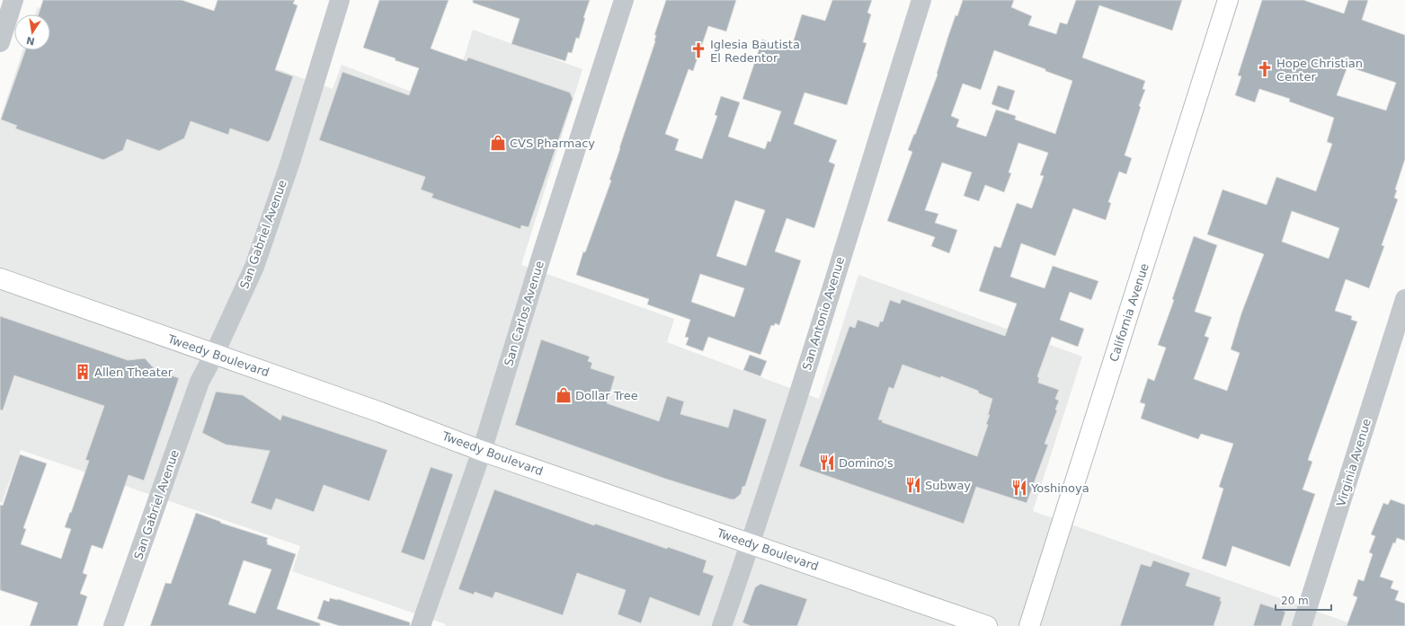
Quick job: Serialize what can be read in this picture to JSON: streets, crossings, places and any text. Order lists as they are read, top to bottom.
{
  "streets": {
    "main road": ["California Avenue", "Tweedy Boulevard"],
    "street": [
      "San Gabriel Avenue",
      "San Carlos Avenue",
      "San Antonio Avenue",
      "Virginia Avenue"
    ]
  },
  "crossings": [
    ["San Gabriel Avenue", "Tweedy Boulevard"],
    ["San Carlos Avenue", "Tweedy Boulevard"],
    ["San Antonio Avenue", "Tweedy Boulevard"]
  ],
  "places": {
    "church": ["Iglesia Bautista El Redentor", "Hope Christian Center"],
    "shop": ["CVS Pharmacy", "Dollar Tree"],
    "building": ["Allen Theater"],
    "restaurant": ["Domino's", "Subway", "Yoshinoya"]
  },
  "scale_bar": "20 m",
  "north": "bottom"
}
